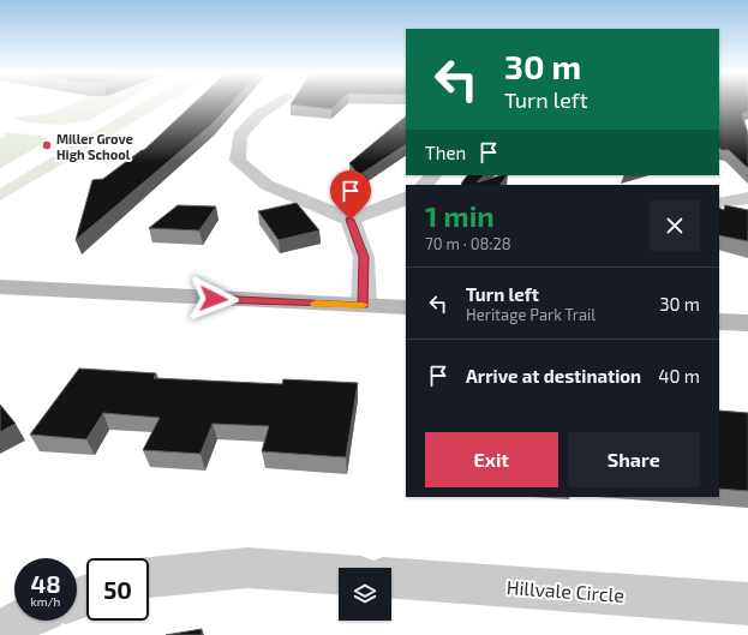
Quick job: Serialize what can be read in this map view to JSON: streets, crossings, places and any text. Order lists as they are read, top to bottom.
{
  "streets": {
    "street": ["Hillvale Circle"]
  },
  "places": ["Miller Grove High School"],
  "page": {
    "turn": ["30 m", "Turn left"],
    "then": "Then",
    "heading": ["1 min", "70 m · 08:28"],
    "list": [
      {
        "name": "Turn left",
        "note": "Heritage Park Trail",
        "value": "30 m"
      },
      {
        "name": "Arrive at destination",
        "value": "40 m"
      }
    ],
    "buttons": ["Exit", "Share"],
    "speed": "48 km/h",
    "limit": "50"
  }
}
